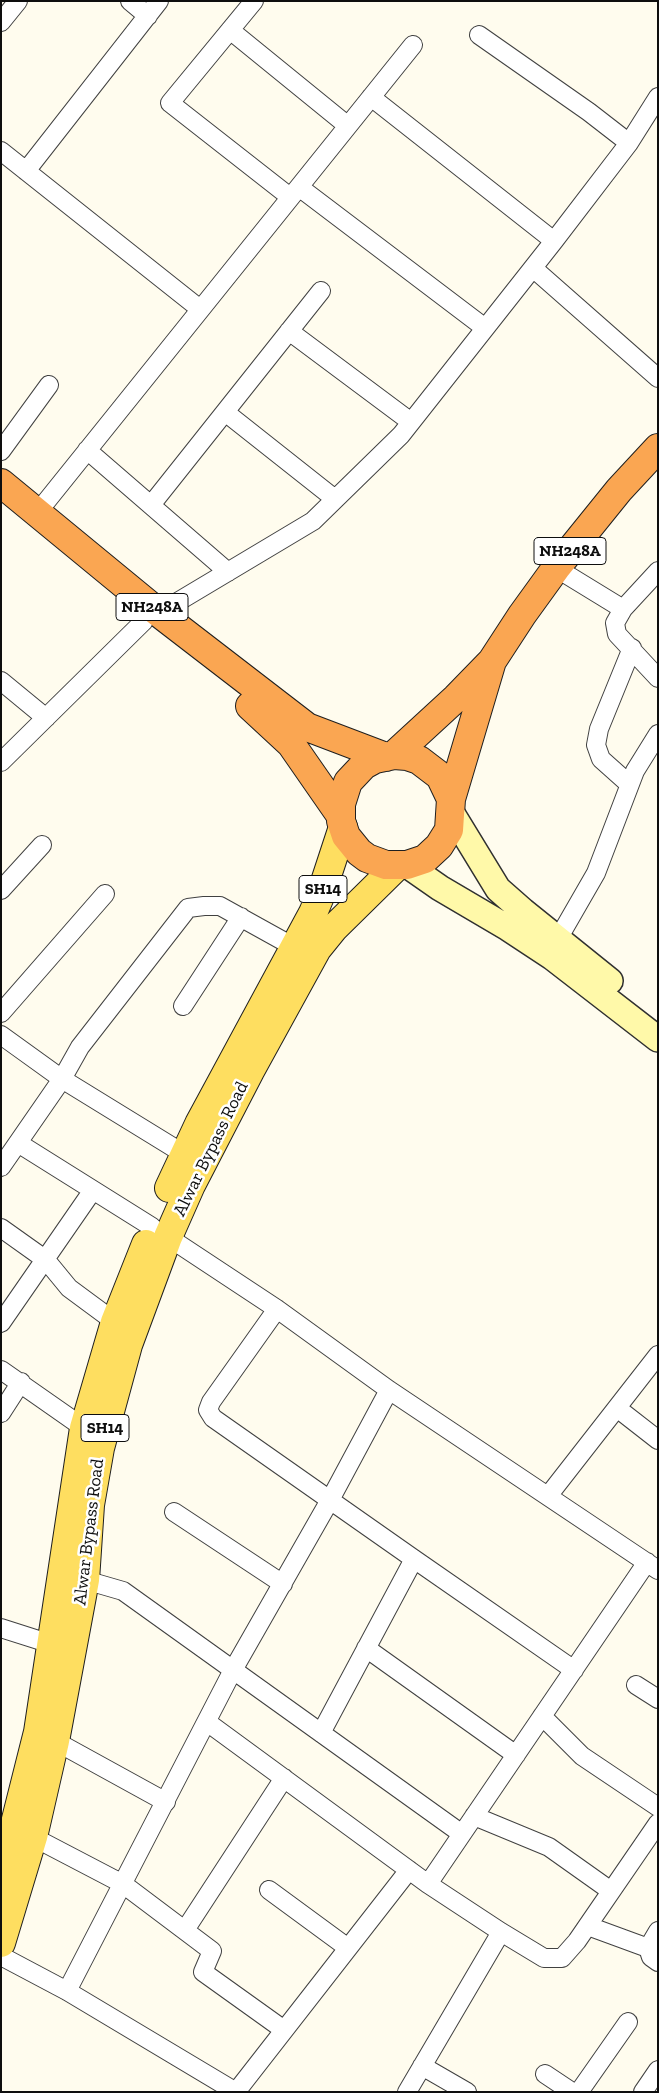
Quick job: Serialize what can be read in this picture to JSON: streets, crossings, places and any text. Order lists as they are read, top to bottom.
{
  "streets": {
    "highway": ["NH248A"],
    "main road": ["SH14", "Alwar Bypass Road"]
  },
  "crossings": [
    ["NH248A", "SH14"],
    ["SH14", "Alwar Bypass Road"]
  ]
}
